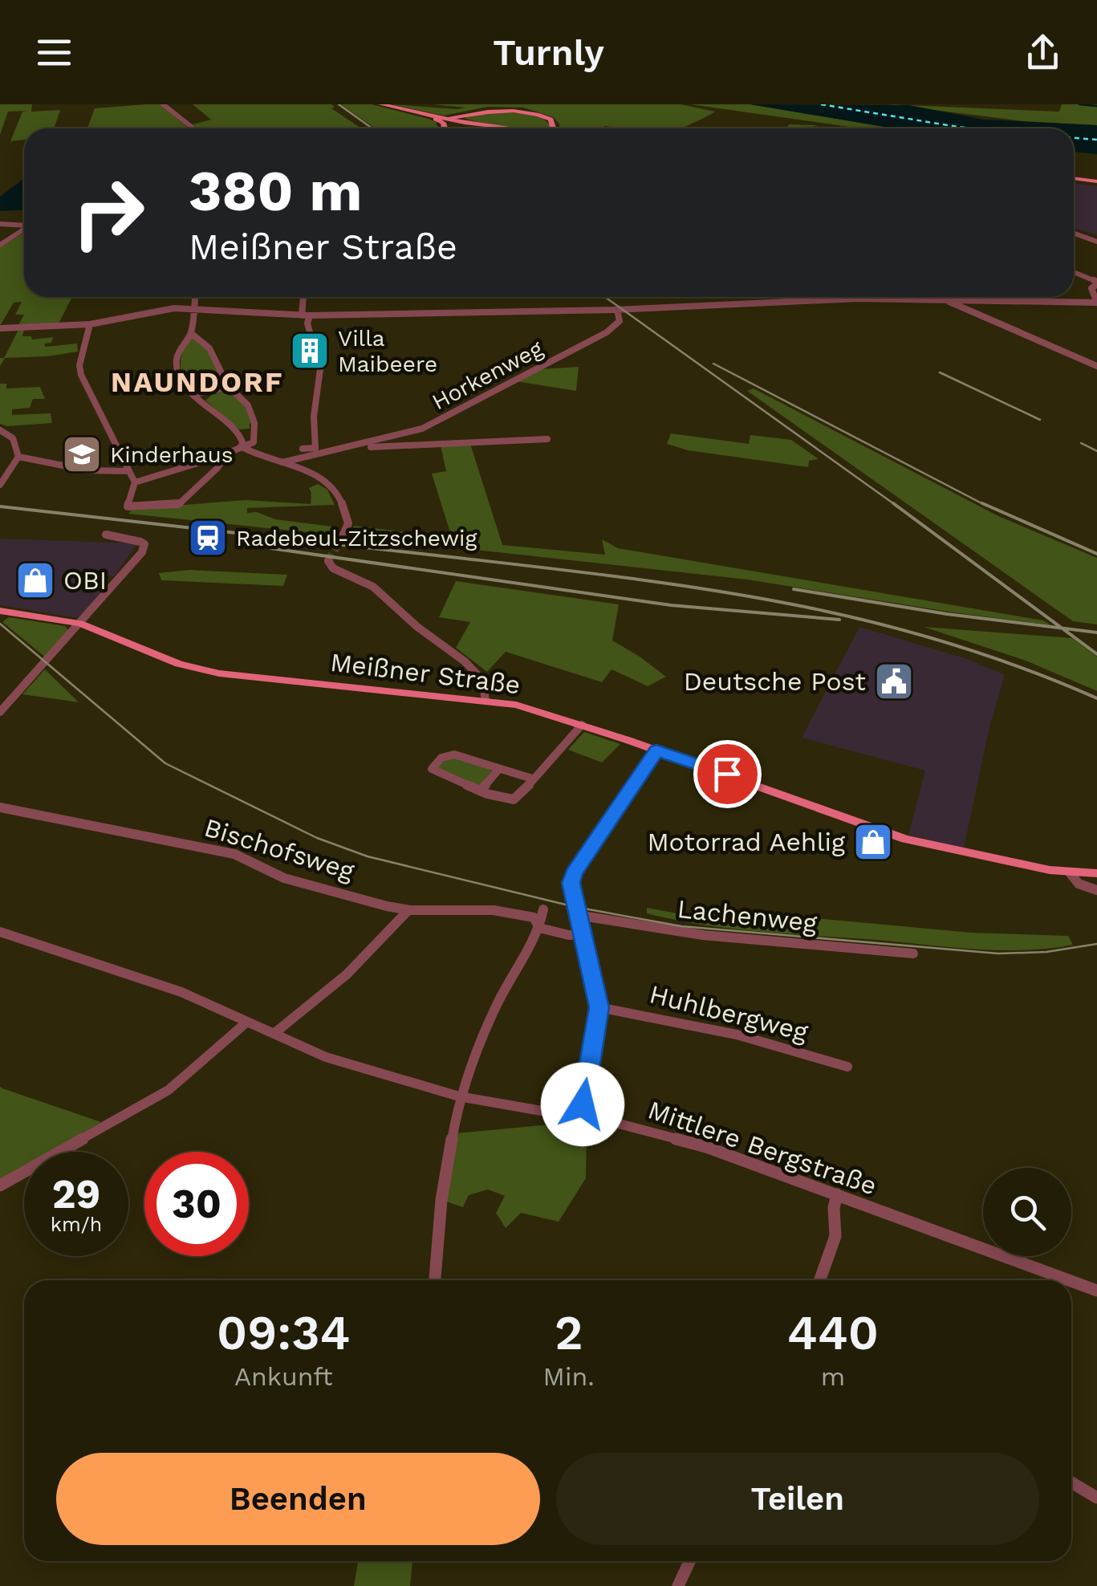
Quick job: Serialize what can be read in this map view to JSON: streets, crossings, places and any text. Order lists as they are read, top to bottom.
{
  "streets": {
    "main road": ["Meißner Straße"],
    "street": [
      "Horkenweg",
      "Bischofsweg",
      "Lachenweg",
      "Huhlbergweg",
      "Mittlere Bergstraße"
    ]
  },
  "districts": ["NAUNDORF"],
  "places": {
    "building": ["Villa Maibeere"],
    "school or university": ["Kinderhaus"],
    "station": ["Radebeul-Zitzschewig"],
    "shop": ["OBI", "Motorrad Aehlig"],
    "public building": ["Deutsche Post"]
  },
  "page": {
    "header": "Turnly",
    "turn": ["380 m", "Meißner Straße"],
    "speed": "29 km/h",
    "limit": "30",
    "eta": [
      "09:34",
      "Ankunft",
      "2",
      "Min.",
      "440",
      "m"
    ],
    "buttons": ["Beenden", "Teilen"]
  }
}
